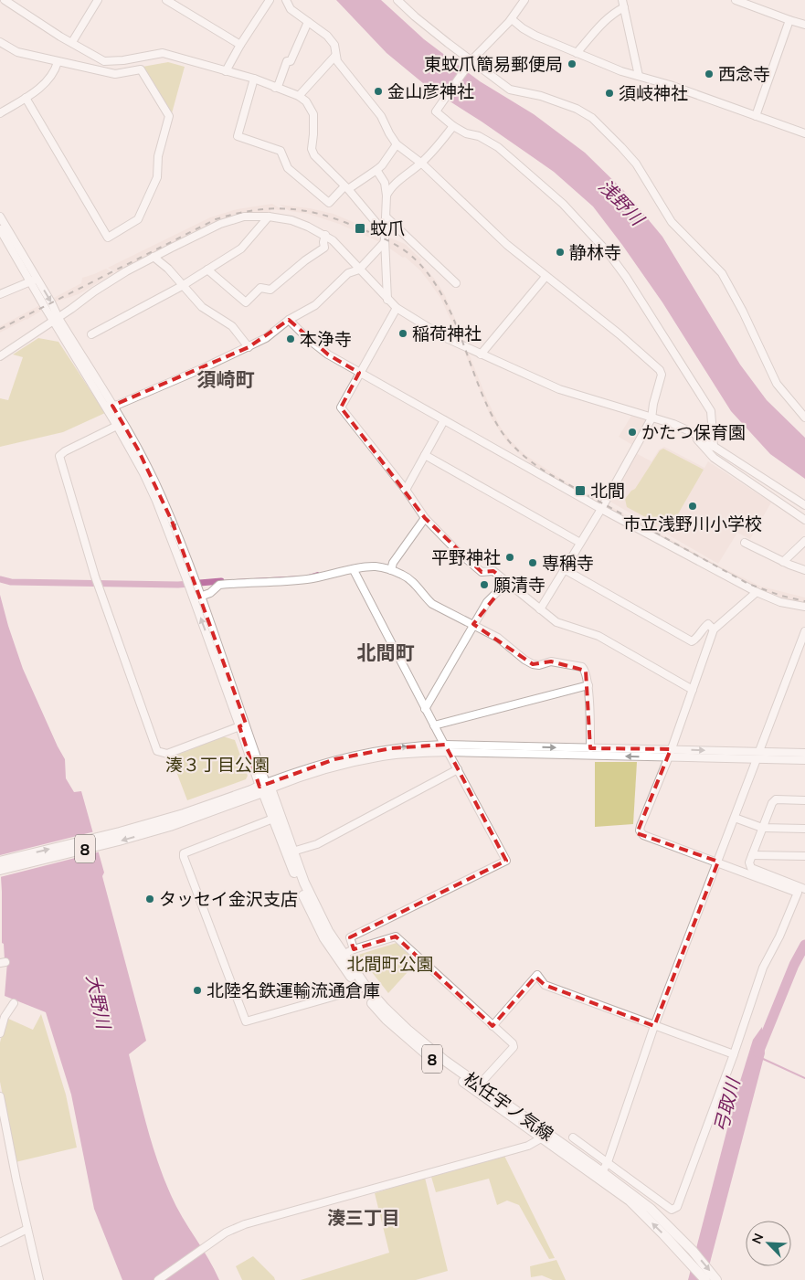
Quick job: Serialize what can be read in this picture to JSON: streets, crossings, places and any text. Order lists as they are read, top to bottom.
{
  "streets": {
    "main road": ["8", "松任宇ノ気線"]
  },
  "crossings": [
    ["8", "松任宇ノ気線"]
  ],
  "districts": ["須崎町", "北間町", "湊三丁目"],
  "water": ["浅野川", "大野川", "弓取川"],
  "parks": ["湊３丁目公園", "北間町公園"],
  "places": {
    "other": [
      "東蚊爪簡易郵便局",
      "西念寺",
      "金山彦神社",
      "須岐神社",
      "静林寺",
      "稲荷神社",
      "本浄寺",
      "かたつ保育園",
      "市立浅野川小学校",
      "平野神社",
      "専稱寺",
      "願清寺",
      "タッセイ金沢支店",
      "北陸名鉄運輸流通倉庫"
    ],
    "transit": ["蚊爪", "北間"]
  },
  "north": "top left"
}
